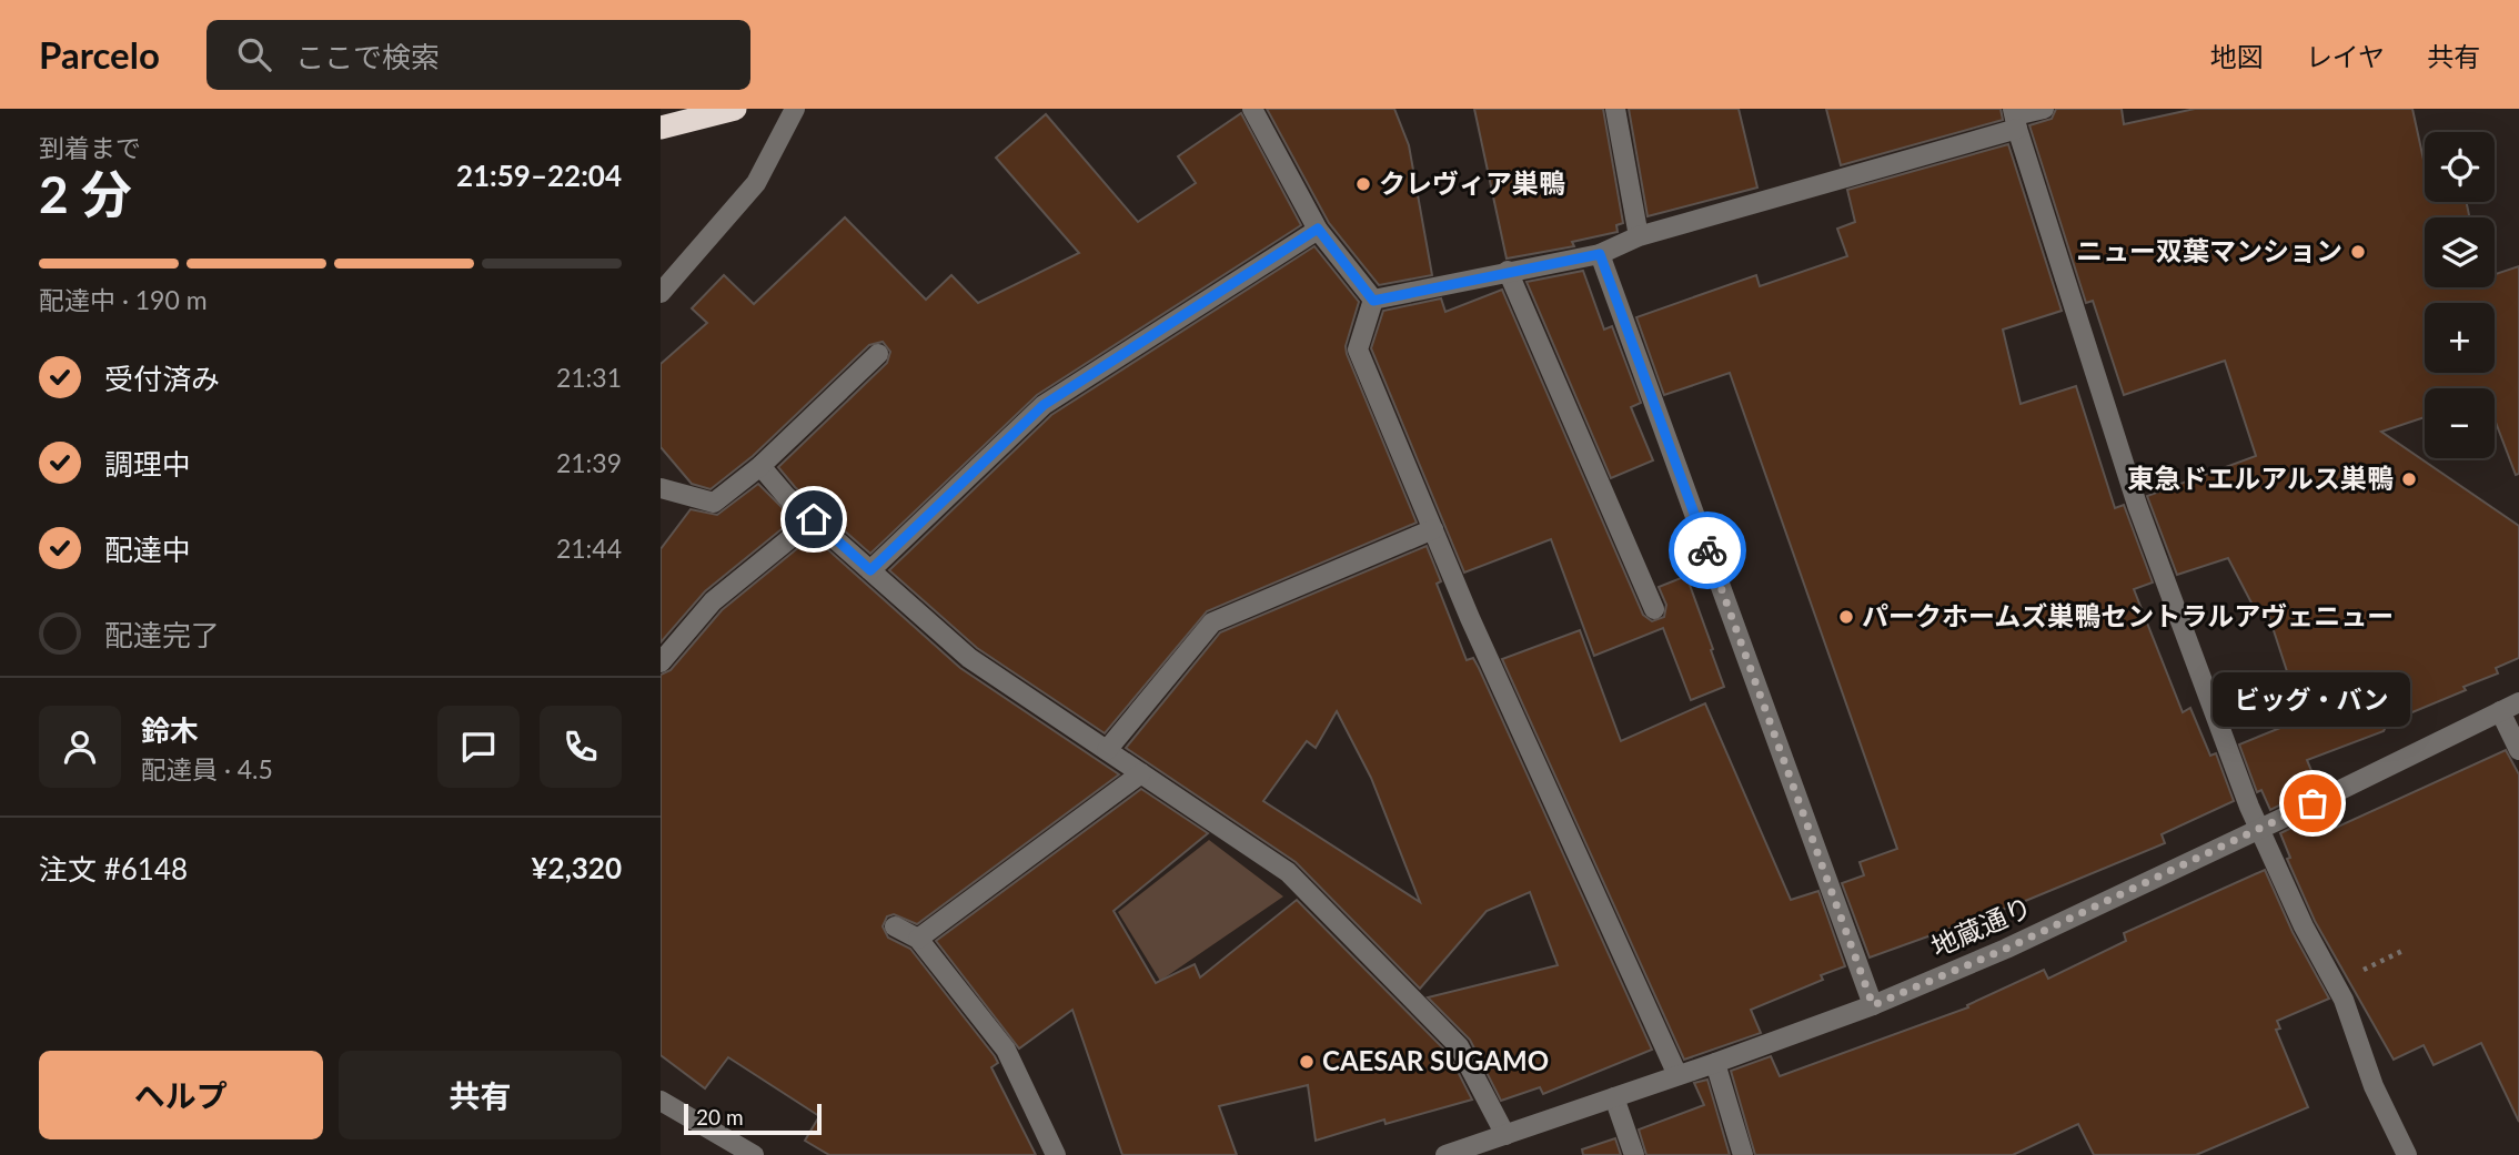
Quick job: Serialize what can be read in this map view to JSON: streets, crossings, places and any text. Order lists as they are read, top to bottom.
{
  "streets": {
    "street": ["地蔵通り"]
  },
  "places": [
    "クレヴィア巣鴨",
    "ニュー双葉マンション",
    "東急ドエルアルス巣鴨",
    "パークホームズ巣鴨セントラルアヴェニュー",
    "ビッグ・バン",
    "CAESAR SUGAMO"
  ],
  "scale_bar": "20 m",
  "page": {
    "header": "Parcelo",
    "search": "ここで検索",
    "nav": ["地図", "レイヤ", "共有"],
    "heading": ["2 分", "到着まで", "21:59–22:04"],
    "panel": [
      "鈴木",
      "配達員 · 4.5",
      "注文 #6148",
      "¥2,320"
    ],
    "map_buttons": ["+", "−"],
    "bar": "配達中 · 190 m",
    "list": [
      ["受付済み", "21:31"],
      ["調理中", "21:39"],
      ["配達中", "21:44"],
      "配達完了"
    ],
    "bubble": "ビッグ・バン",
    "buttons": ["ヘルプ", "共有"],
    "scale": "20 m"
  }
}
